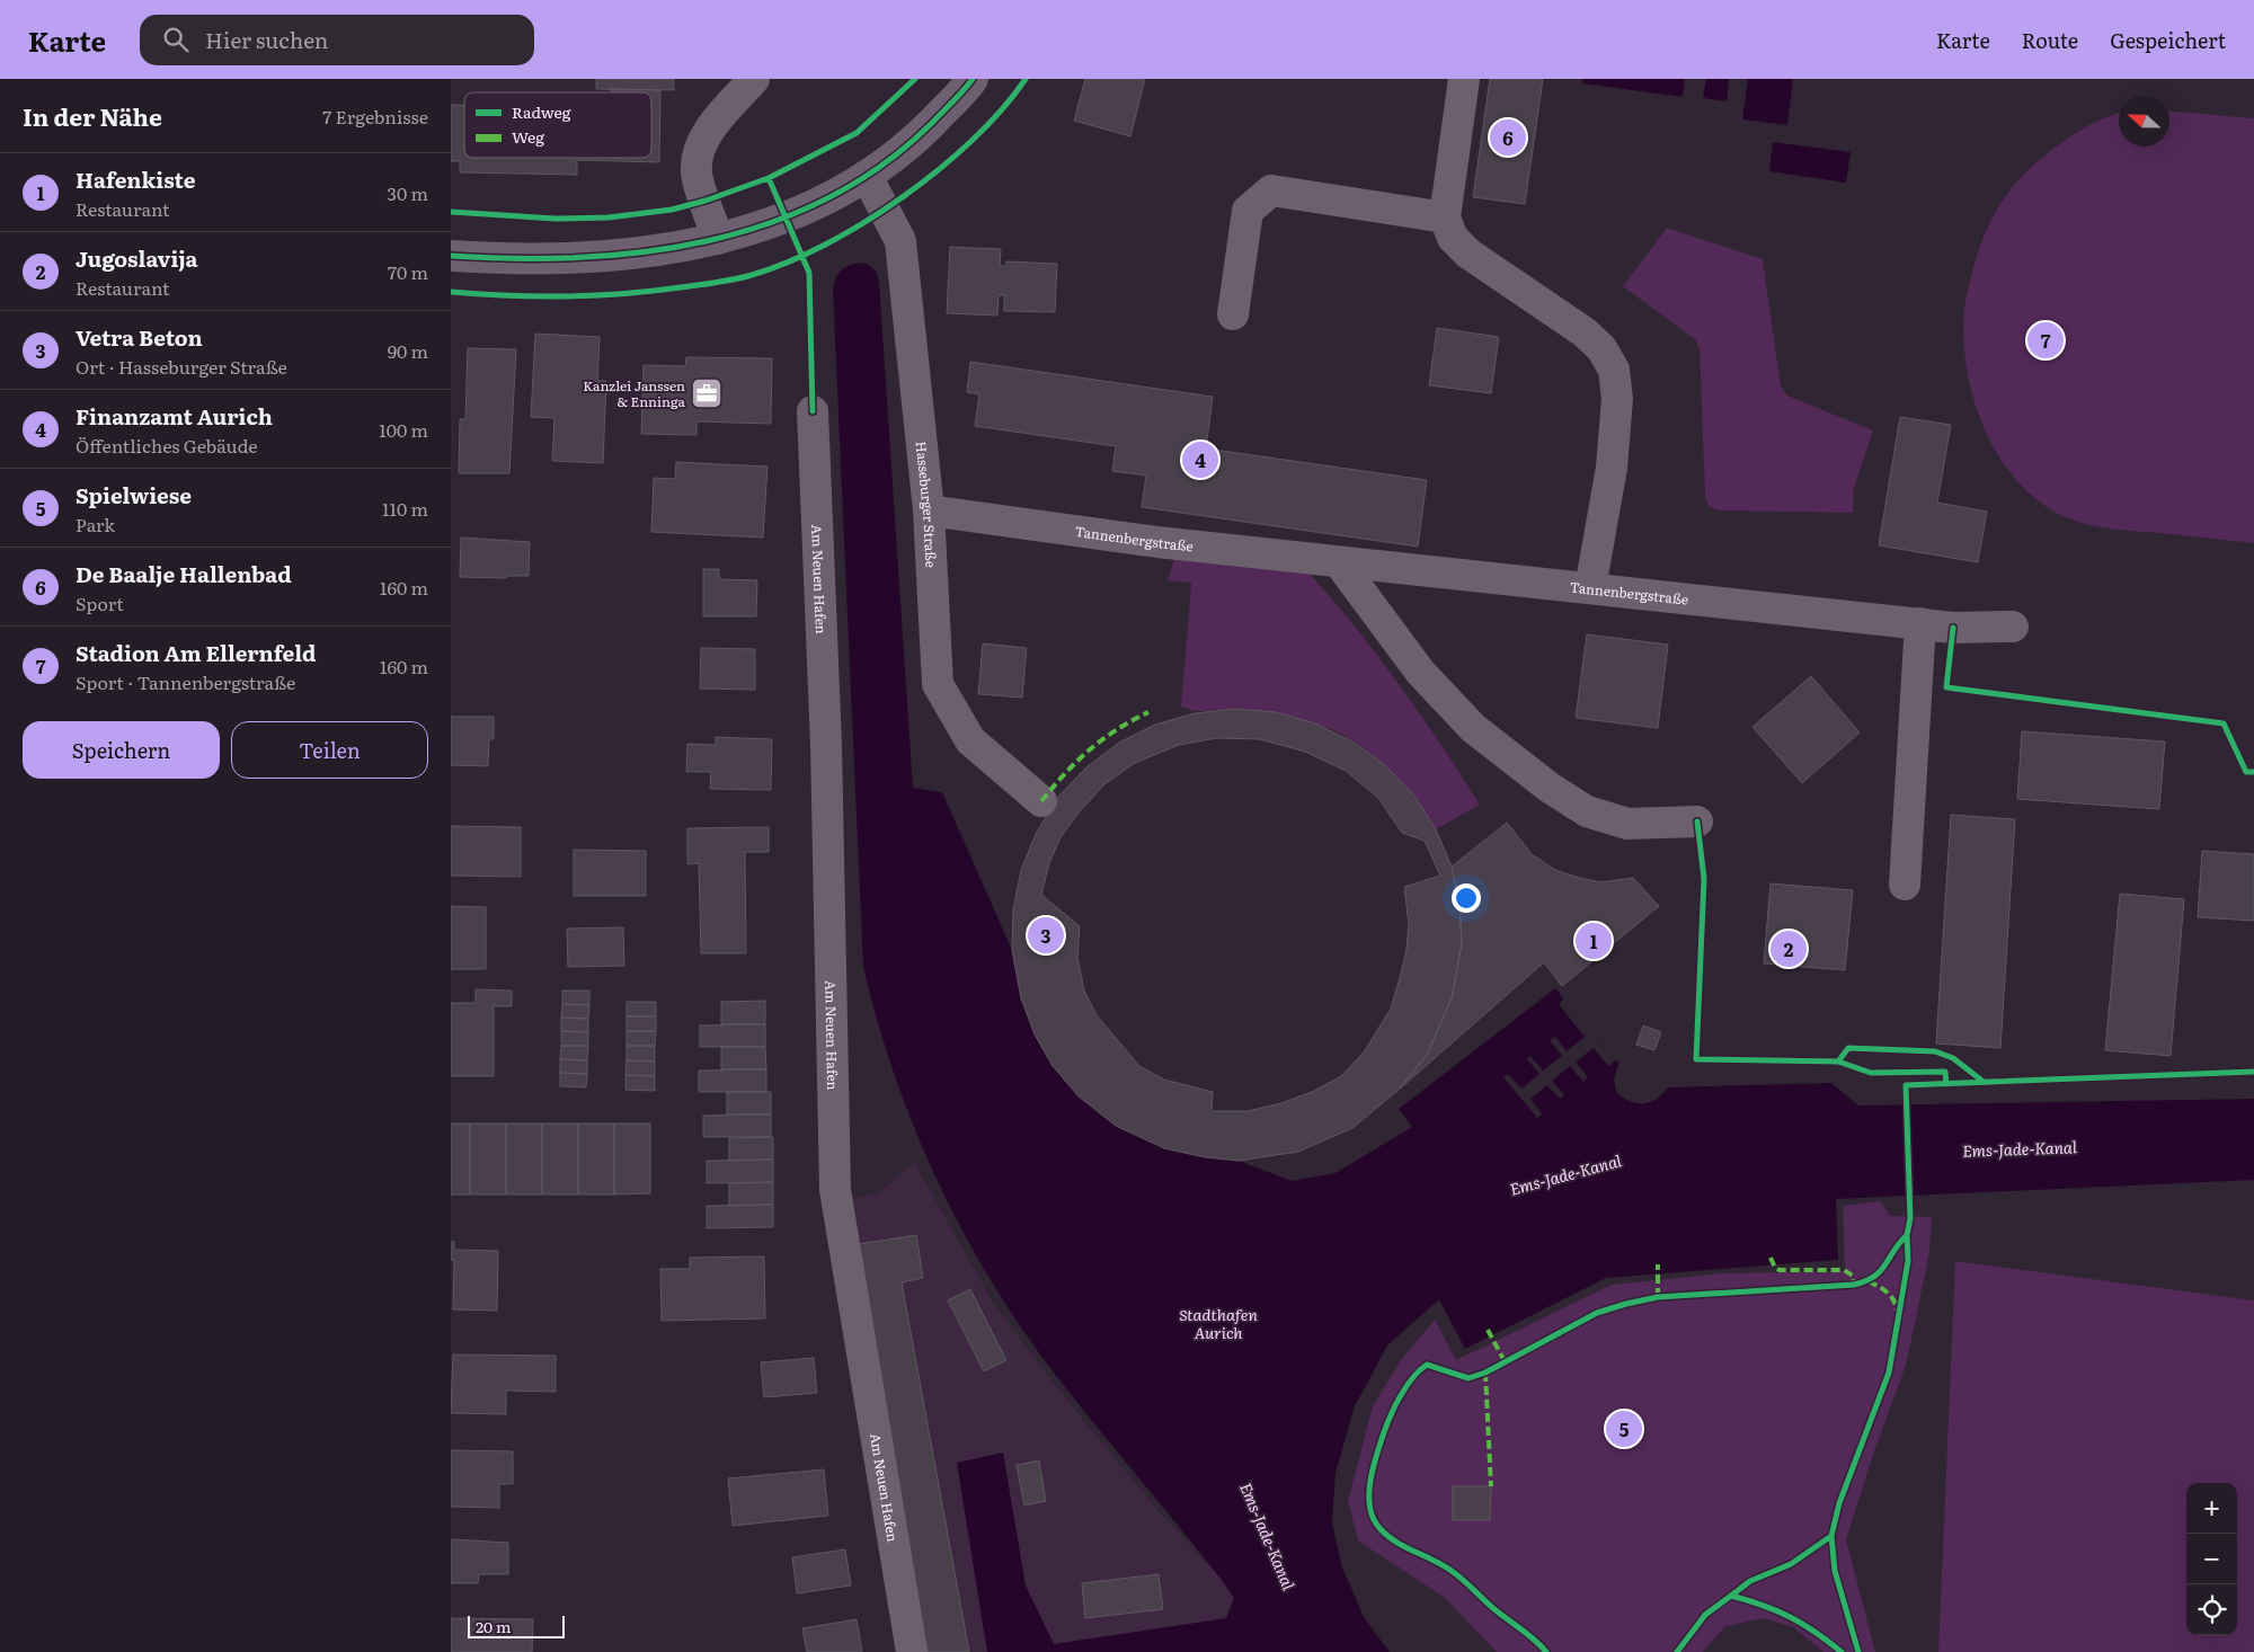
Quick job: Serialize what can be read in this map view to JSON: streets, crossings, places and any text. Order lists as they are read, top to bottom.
{
  "streets": {
    "street": ["Hasseburger Straße", "Tannenbergstraße", "Am Neuen Hafen"]
  },
  "crossings": [
    ["Hasseburger Straße", "Tannenbergstraße"]
  ],
  "water": ["Ems-Jade-Kanal", "Stadthafen Aurich"],
  "places": {
    "office": ["Kanzlei Janssen & Enninga"]
  },
  "legend": ["Radweg", "Weg"],
  "scale_bar": "20 m",
  "north": "left",
  "page": {
    "header": "Karte",
    "search": "Hier suchen",
    "nav": ["Karte", "Route", "Gespeichert"],
    "heading": ["In der Nähe", "7 Ergebnisse"],
    "pins": [
      "6",
      "7",
      "4",
      "3",
      "1",
      "2",
      "5"
    ],
    "list": [
      {
        "mark": "1",
        "name": "Hafenkiste",
        "note": "Restaurant",
        "value": "30 m"
      },
      {
        "mark": "2",
        "name": "Jugoslavija",
        "note": "Restaurant",
        "value": "70 m"
      },
      {
        "mark": "3",
        "name": "Vetra Beton",
        "note": "Ort · Hasseburger Straße",
        "value": "90 m"
      },
      {
        "mark": "4",
        "name": "Finanzamt Aurich",
        "note": "Öffentliches Gebäude",
        "value": "100 m"
      },
      {
        "mark": "5",
        "name": "Spielwiese",
        "note": "Park",
        "value": "110 m"
      },
      {
        "mark": "6",
        "name": "De Baalje Hallenbad",
        "note": "Sport",
        "value": "160 m"
      },
      {
        "mark": "7",
        "name": "Stadion Am Ellernfeld",
        "note": "Sport · Tannenbergstraße",
        "value": "160 m"
      }
    ],
    "buttons": ["Speichern", "Teilen"],
    "map_buttons": ["+", "−"],
    "scale": "20 m"
  }
}
